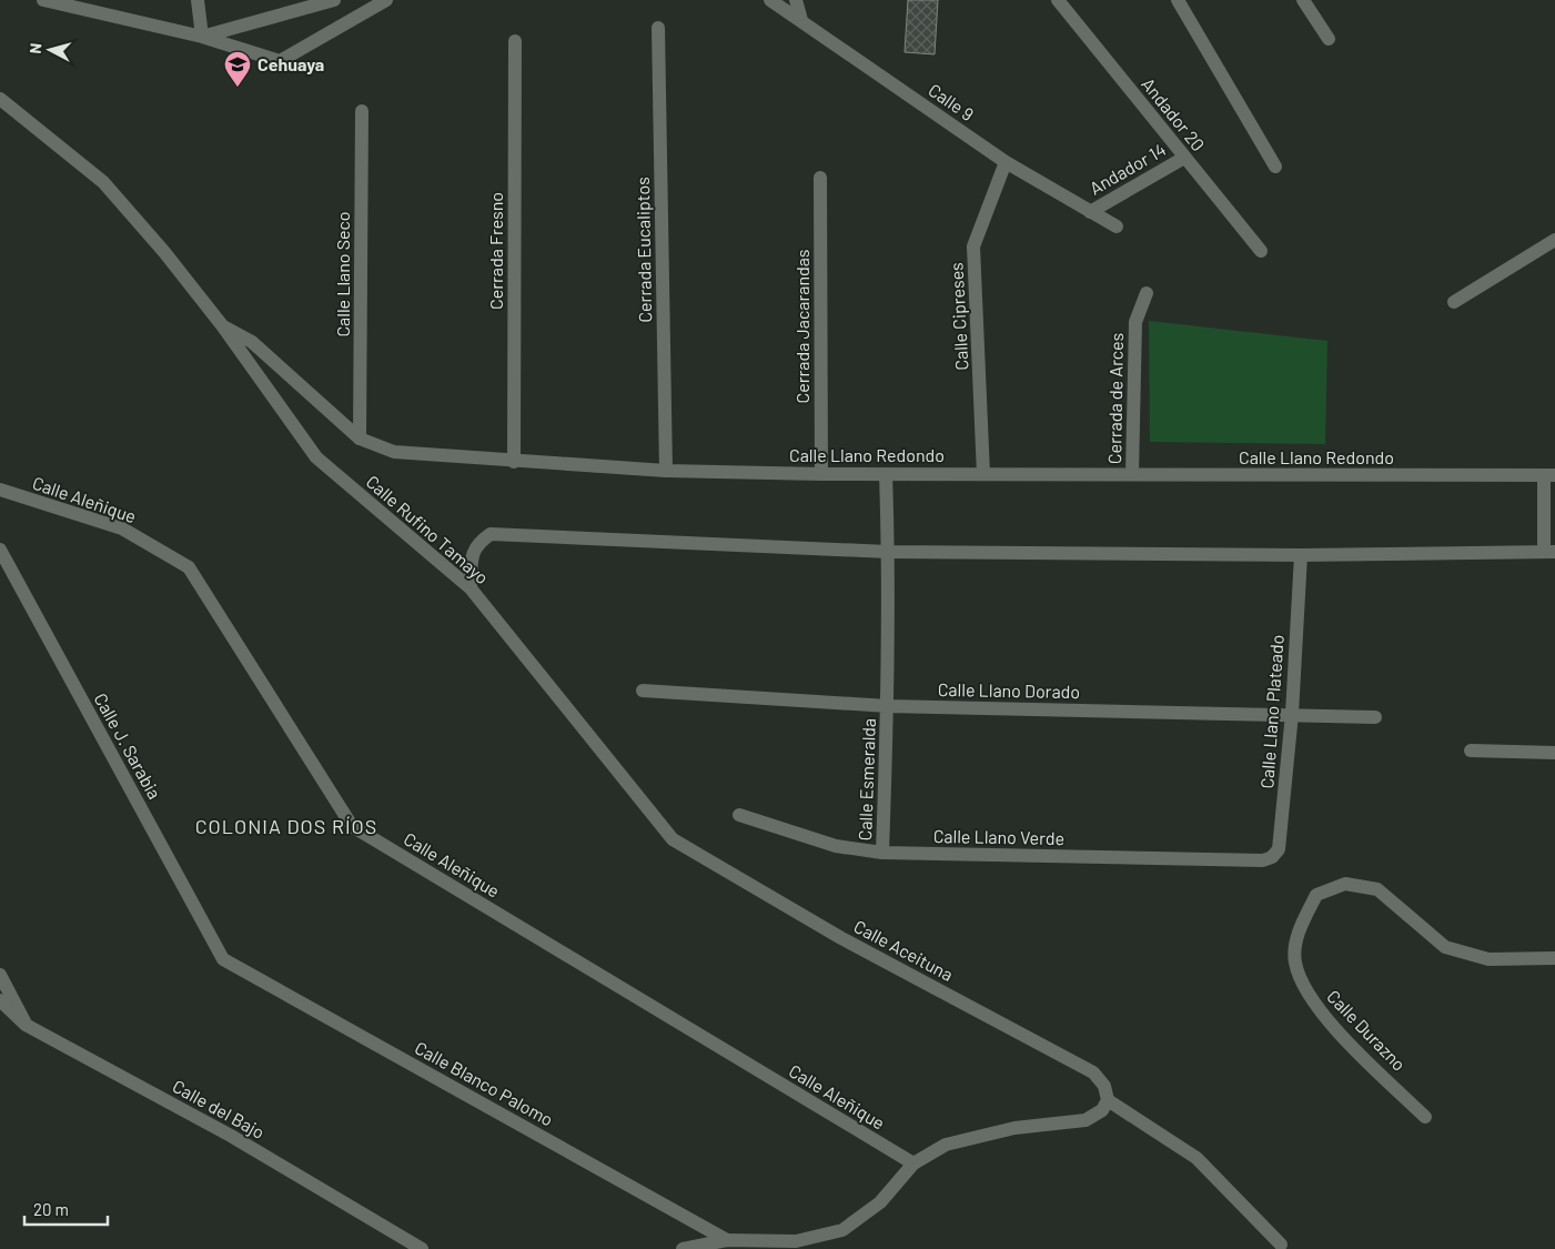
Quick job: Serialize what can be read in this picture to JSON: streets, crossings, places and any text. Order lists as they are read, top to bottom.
{
  "streets": {
    "street": [
      "Calle 9",
      "Andador 20",
      "Andador 14",
      "Cerrada Eucaliptos",
      "Cerrada Fresno",
      "Calle Llano Seco",
      "Calle Cipreses",
      "Cerrada Jacarandas",
      "Cerrada de Arces",
      "Calle Llano Redondo",
      "Calle Aleñique",
      "Calle Rufino Tamayo",
      "Calle Llano Dorado",
      "Calle Llano Plateado",
      "Calle J. Sarabia",
      "Calle Esmeralda",
      "Calle Llano Verde",
      "Calle Aceituna",
      "Calle Durazno",
      "Calle Blanco Palomo",
      "Calle del Bajo"
    ]
  },
  "crossings": [
    ["Calle 9", "Andador 14"],
    ["Calle 9", "Calle Cipreses"],
    ["Andador 20", "Andador 14"],
    ["Cerrada Eucaliptos", "Calle Llano Redondo"],
    ["Cerrada Fresno", "Calle Llano Redondo"],
    ["Calle Llano Seco", "Calle Llano Redondo"],
    ["Calle Cipreses", "Calle Llano Redondo"],
    ["Cerrada Jacarandas", "Calle Llano Redondo"],
    ["Cerrada de Arces", "Calle Llano Redondo"],
    ["Calle Llano Redondo", "Calle Rufino Tamayo"],
    ["Calle Llano Redondo", "Calle Esmeralda"],
    ["Calle Rufino Tamayo", "Calle Aceituna"],
    ["Calle Llano Dorado", "Calle Llano Plateado"],
    ["Calle Llano Dorado", "Calle Esmeralda"],
    ["Calle Llano Plateado", "Calle Llano Verde"],
    ["Calle J. Sarabia", "Calle Blanco Palomo"],
    ["Calle Esmeralda", "Calle Llano Verde"]
  ],
  "districts": ["COLONIA DOS RÍOS"],
  "places": {
    "school or university": ["Cehuaya"]
  },
  "scale_bar": "20 m",
  "north": "left"
}
